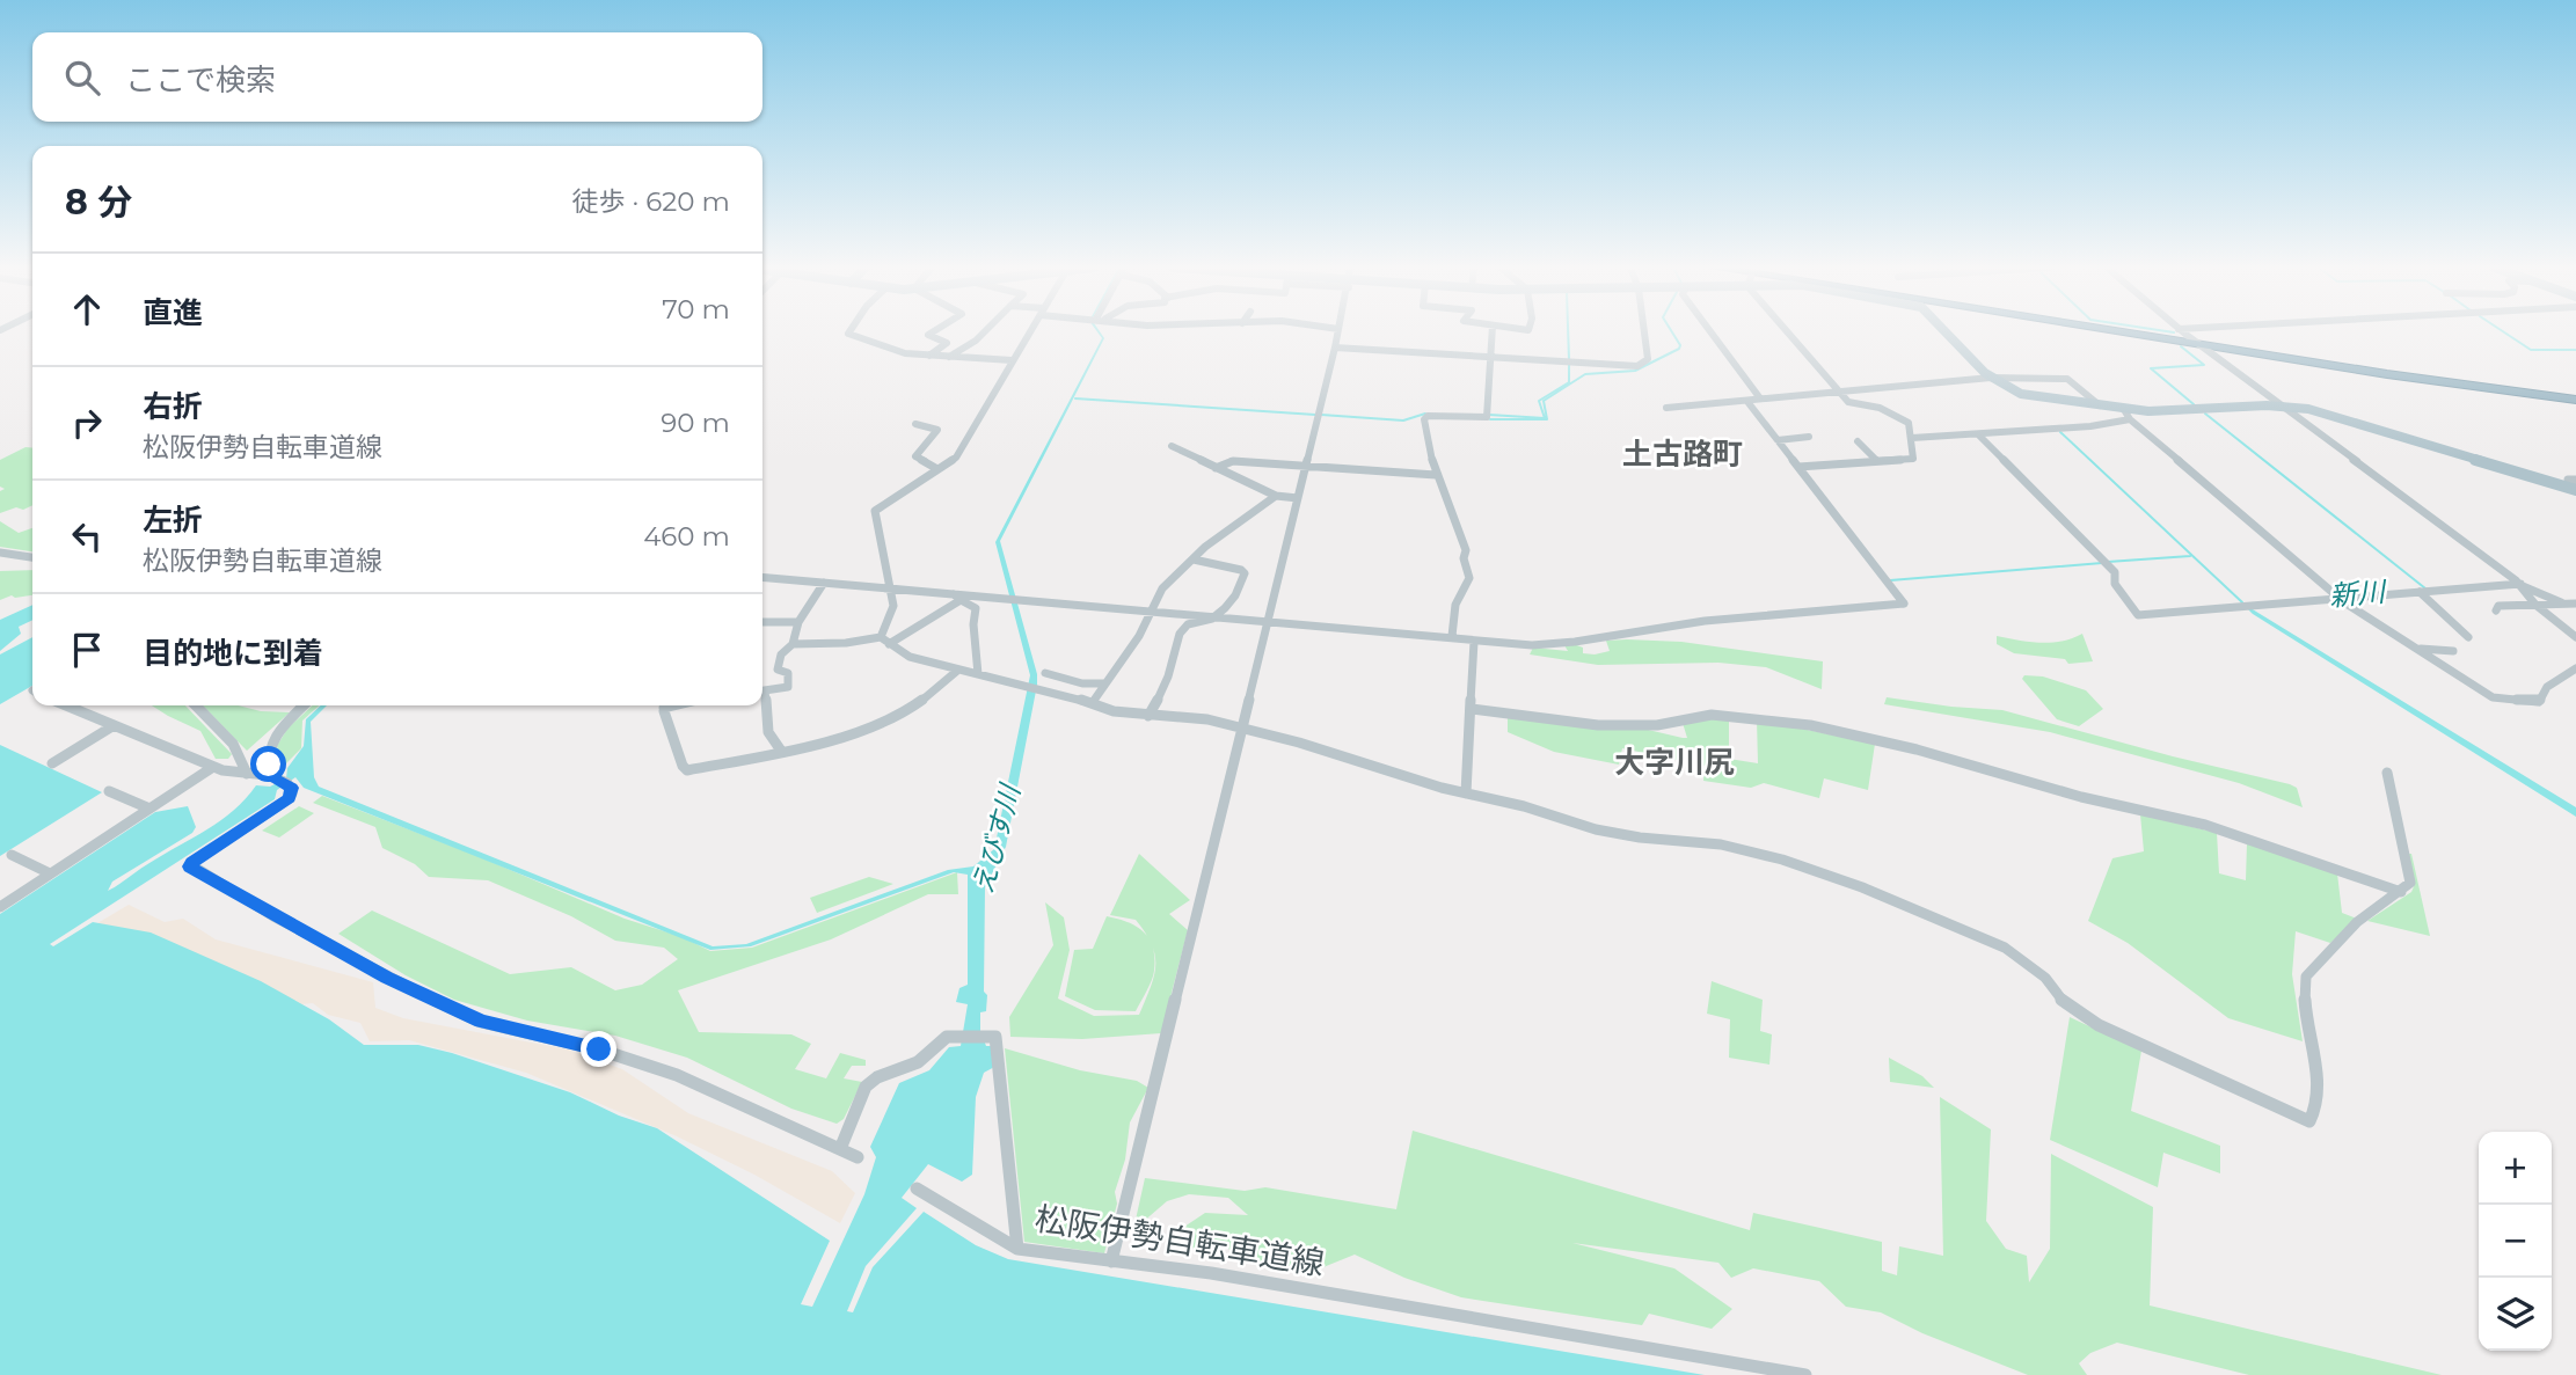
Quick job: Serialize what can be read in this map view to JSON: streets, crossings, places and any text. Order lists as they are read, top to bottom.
{
  "streets": {
    "street": ["松阪伊勢自転車道線"]
  },
  "districts": ["土古路町", "大字川尻"],
  "water": ["新川", "えびす川"],
  "page": {
    "search": "ここで検索",
    "heading": ["8 分", "徒歩 · 620 m"],
    "list": [
      ["直進", "70 m"],
      ["右折", "松阪伊勢自転車道線", "90 m"],
      ["左折", "松阪伊勢自転車道線", "460 m"],
      "目的地に到着"
    ],
    "map_buttons": ["+", "−"]
  }
}
